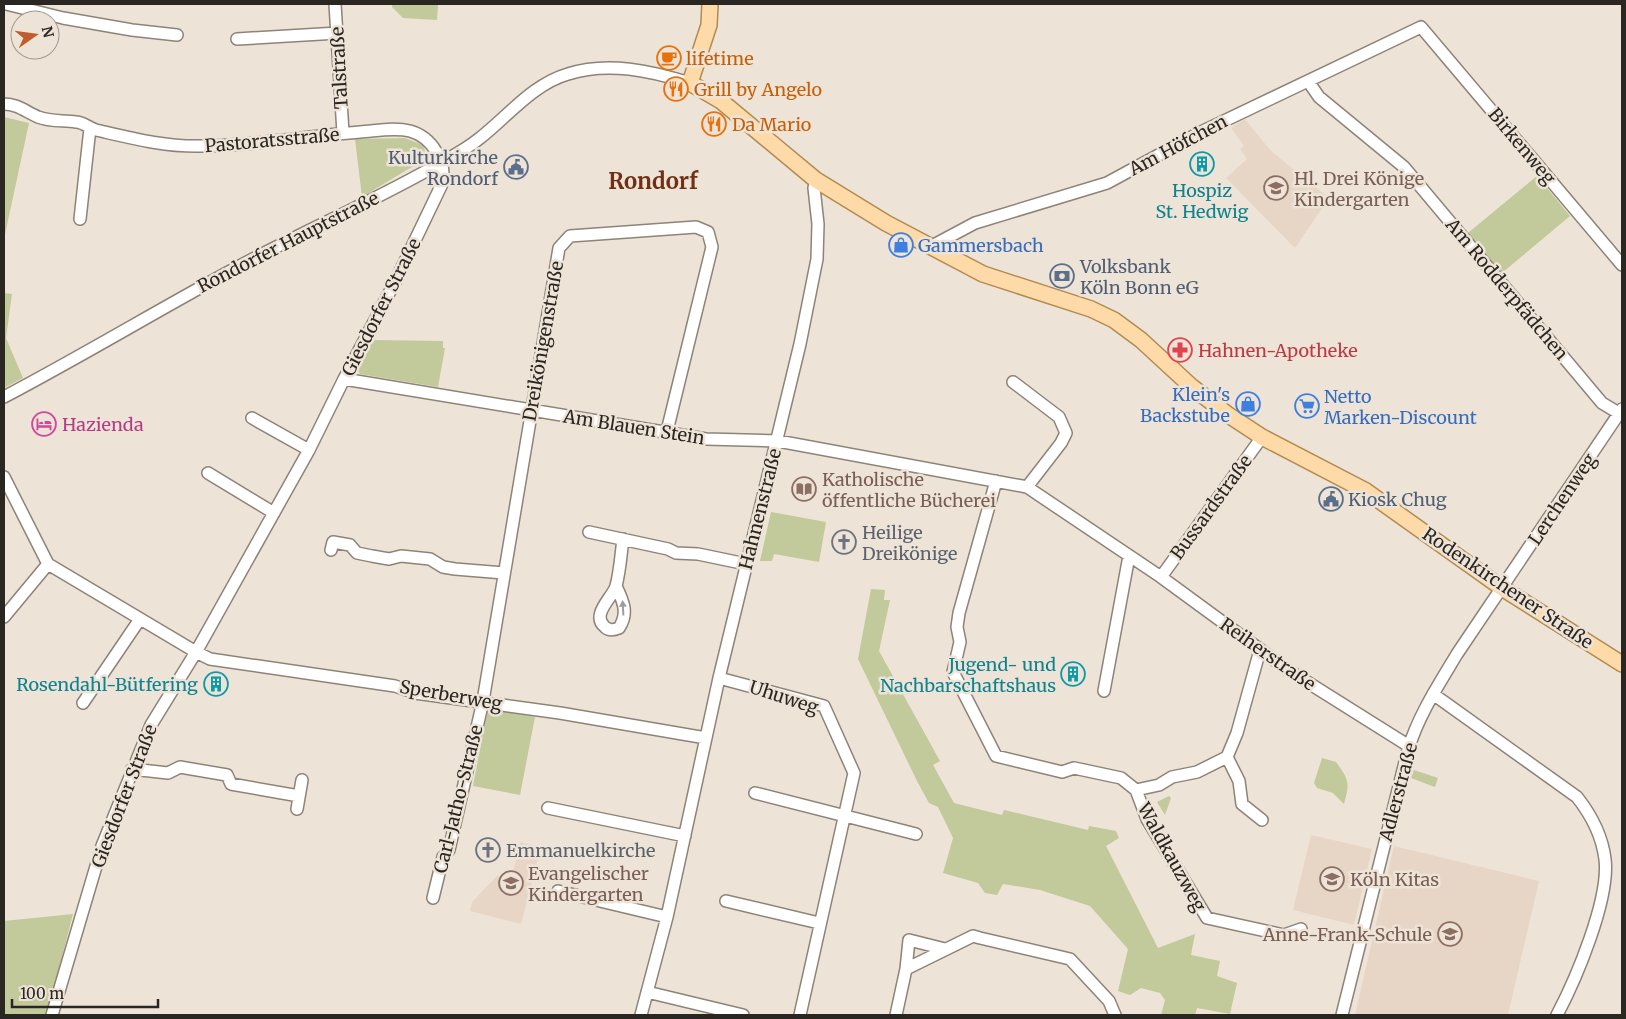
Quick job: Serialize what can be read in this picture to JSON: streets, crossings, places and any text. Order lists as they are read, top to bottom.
{
  "streets": {
    "main road": ["Rondorfer Hauptstraße", "Rodenkirchener Straße"],
    "street": [
      "Talstraße",
      "Pastoratsstraße",
      "Am Höfchen",
      "Birkenweg",
      "Am Rodderpfädchen",
      "Giesdorfer Straße",
      "Dreikönigenstraße",
      "Am Blauen Stein",
      "Lerchenweg",
      "Bussardstraße",
      "Hahnenstraße",
      "Reiherstraße",
      "Sperberweg",
      "Uhuweg",
      "Adlerstraße",
      "Carl-Jatho-Straße",
      "Waldkauzweg"
    ]
  },
  "crossings": [
    ["Talstraße", "Pastoratsstraße"],
    ["Pastoratsstraße", "Rondorfer Hauptstraße"],
    ["Pastoratsstraße", "Giesdorfer Straße"],
    ["Am Höfchen", "Birkenweg"],
    ["Am Höfchen", "Rondorfer Hauptstraße"],
    ["Am Höfchen", "Am Rodderpfädchen"],
    ["Am Höfchen", "Rodenkirchener Straße"],
    ["Rondorfer Hauptstraße", "Giesdorfer Straße"],
    ["Rondorfer Hauptstraße", "Hahnenstraße"],
    ["Rondorfer Hauptstraße", "Rodenkirchener Straße"],
    ["Am Rodderpfädchen", "Lerchenweg"],
    ["Giesdorfer Straße", "Am Blauen Stein"],
    ["Giesdorfer Straße", "Sperberweg"],
    ["Dreikönigenstraße", "Am Blauen Stein"],
    ["Dreikönigenstraße", "Sperberweg"],
    ["Dreikönigenstraße", "Carl-Jatho-Straße"],
    ["Am Blauen Stein", "Hahnenstraße"],
    ["Am Blauen Stein", "Reiherstraße"],
    ["Lerchenweg", "Rodenkirchener Straße"],
    ["Lerchenweg", "Adlerstraße"],
    ["Bussardstraße", "Rodenkirchener Straße"],
    ["Bussardstraße", "Reiherstraße"],
    ["Hahnenstraße", "Reiherstraße"],
    ["Hahnenstraße", "Sperberweg"],
    ["Hahnenstraße", "Uhuweg"],
    ["Rodenkirchener Straße", "Adlerstraße"],
    ["Reiherstraße", "Adlerstraße"],
    ["Reiherstraße", "Waldkauzweg"],
    ["Sperberweg", "Carl-Jatho-Straße"]
  ],
  "districts": ["Rondorf"],
  "places": {
    "cafe": ["lifetime"],
    "restaurant": ["Grill by Angelo", "Da Mario"],
    "building": ["Hospiz St. Hedwig", "Jugend- und Nachbarschaftshaus", "Rosendahl-Bütfering"],
    "public building": ["Kulturkirche Rondorf", "Kiosk Chug"],
    "school or university": [
      "Hl. Drei Könige Kindergarten",
      "Köln Kitas",
      "Evangelischer Kindergarten",
      "Anne-Frank-Schule"
    ],
    "shop": ["Gammersbach", "Klein's Backstube"],
    "bank": ["Volksbank Köln Bonn eG"],
    "pharmacy": ["Hahnen-Apotheke"],
    "supermarket": ["Netto Marken-Discount"],
    "hotel": ["Hazienda"],
    "library": ["Katholische öffentliche Bücherei"],
    "church": ["Heilige Dreikönige", "Emmanuelkirche"]
  },
  "scale_bar": "100 m",
  "north": "right"
}
